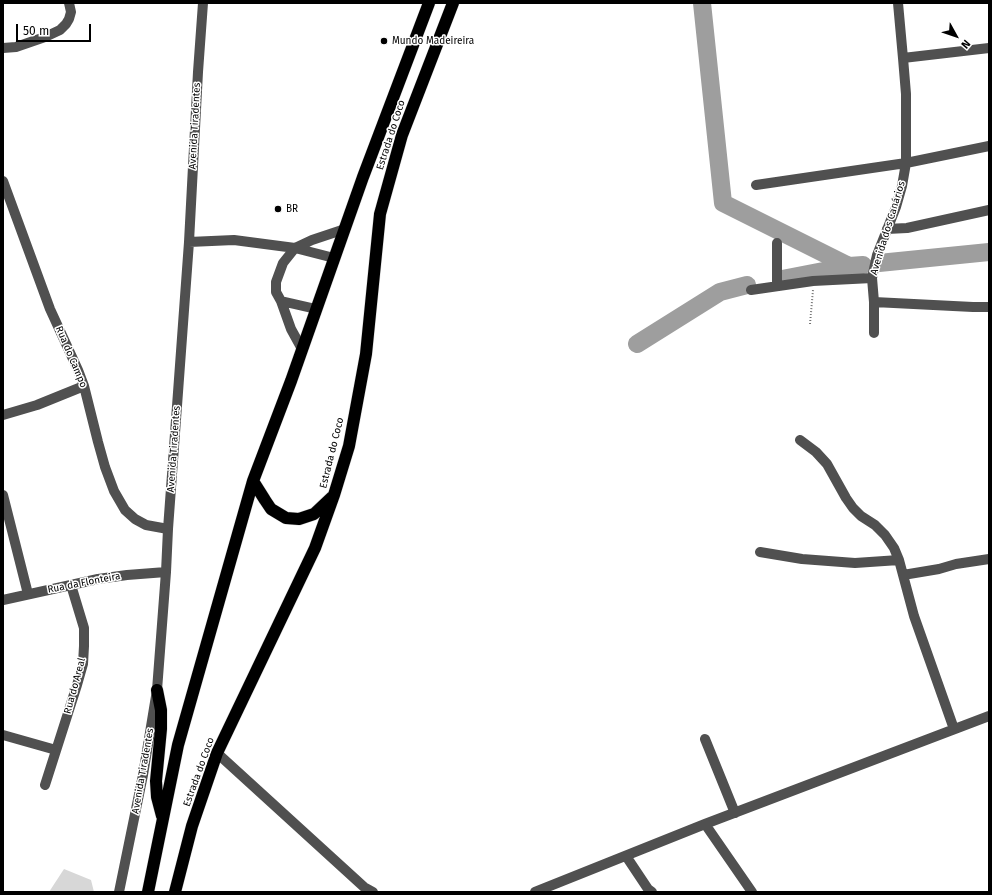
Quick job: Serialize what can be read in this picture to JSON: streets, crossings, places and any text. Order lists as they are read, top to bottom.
{
  "streets": {
    "highway": ["Estrada do Coco"],
    "street": [
      "Avenida Tiradentes",
      "Avenida dos Canários",
      "Rua do Campo",
      "Rua da Flonteira",
      "Rua do Areal"
    ]
  },
  "crossings": [
    ["Avenida Tiradentes", "Rua do Campo"],
    ["Avenida Tiradentes", "Rua da Flonteira"],
    ["Rua da Flonteira", "Rua do Areal"]
  ],
  "places": ["Mundo Madeireira", "BR"],
  "scale_bar": "50 m",
  "north": "bottom right"
}
